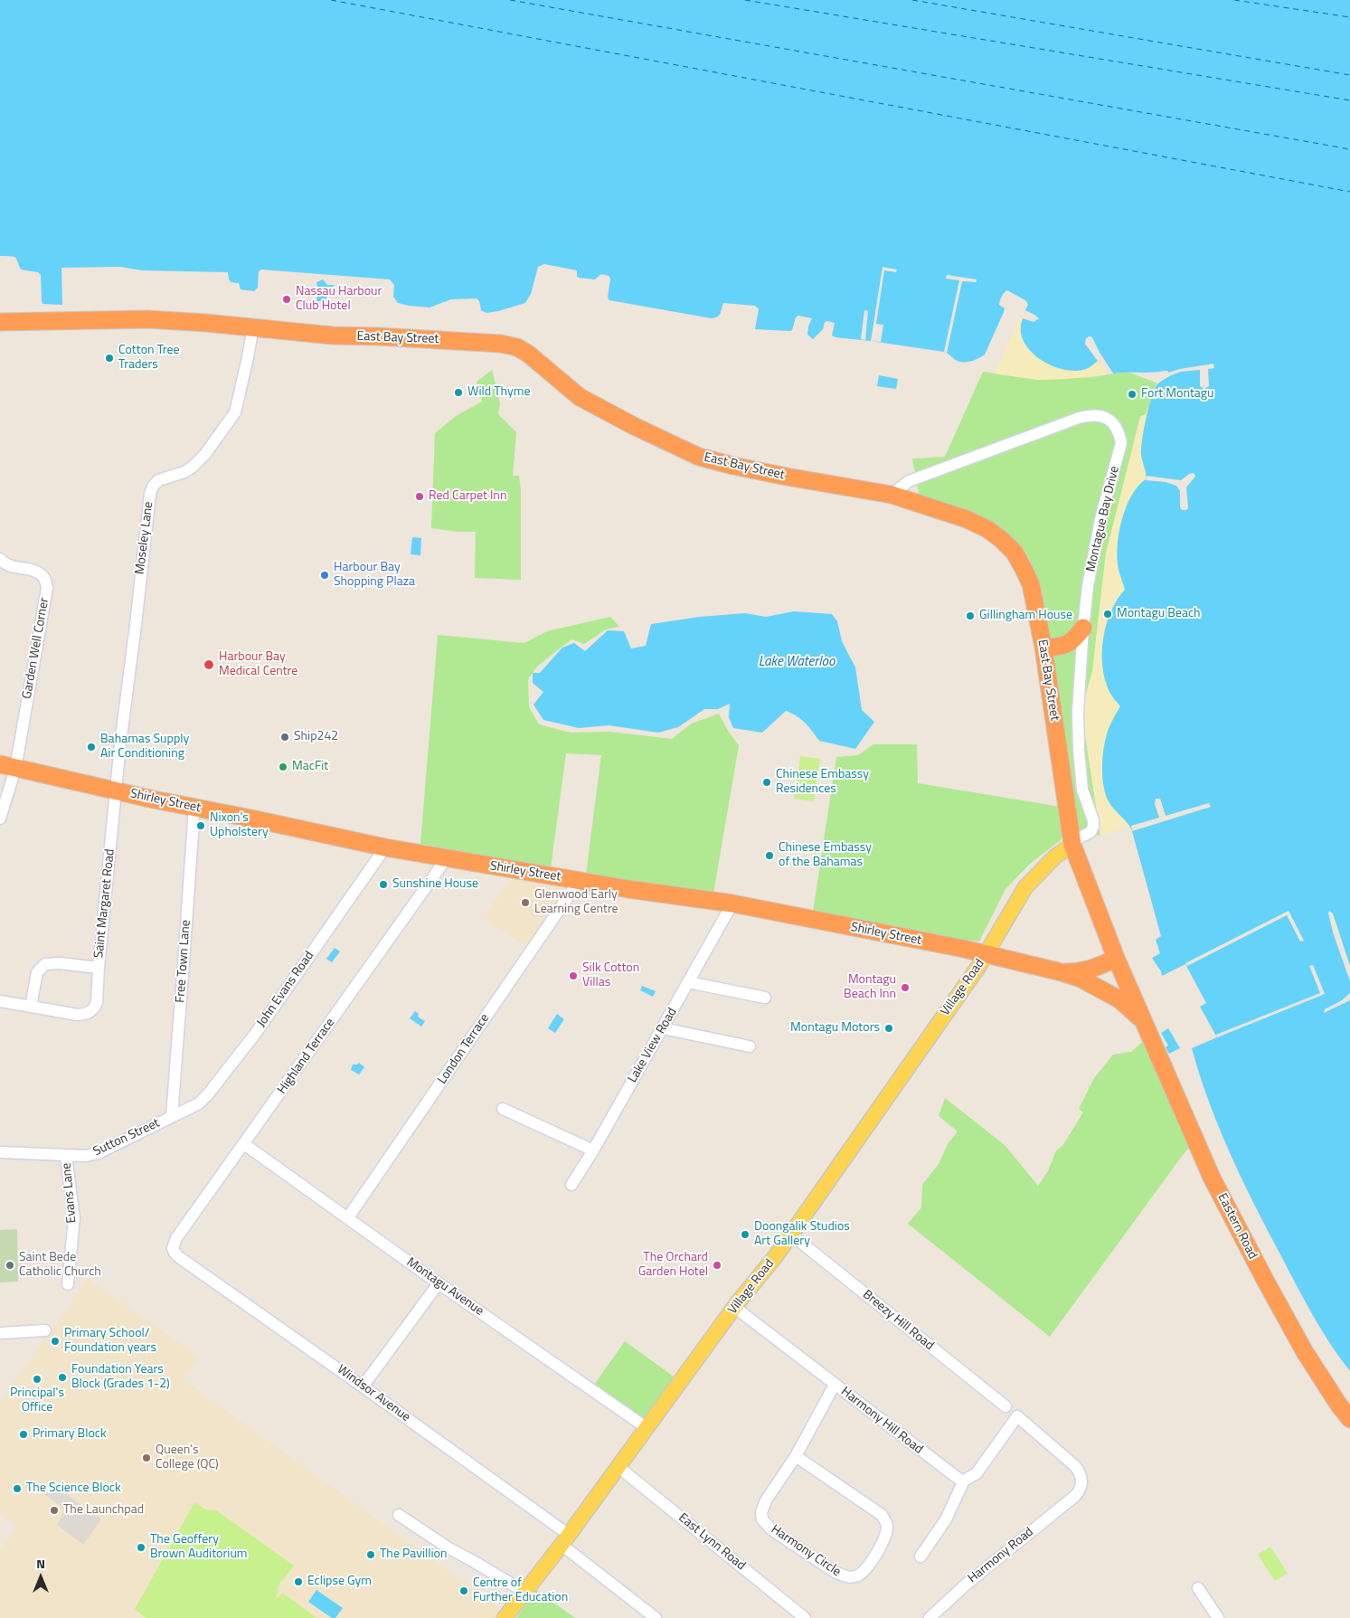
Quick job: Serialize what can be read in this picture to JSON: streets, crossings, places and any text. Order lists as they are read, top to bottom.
{
  "streets": {
    "highway": ["East Bay Street", "Shirley Street", "Eastern Road"],
    "main road": ["Village Road"],
    "street": [
      "Montague Bay Drive",
      "Moseley Lane",
      "Garden Well Corner",
      "Saint Margaret Road",
      "Free Town Lane",
      "John Evans Road",
      "Lake View Road",
      "London Terrace",
      "Highland Terrace",
      "Sutton Street",
      "Evans Lane",
      "Montagu Avenue",
      "Breezy Hill Road",
      "Windsor Avenue",
      "Harmony Hill Road",
      "East Lynn Road",
      "Harmony Circle",
      "Harmony Road"
    ]
  },
  "crossings": [
    ["East Bay Street", "Montague Bay Drive"],
    ["East Bay Street", "Moseley Lane"],
    ["East Bay Street", "Shirley Street"],
    ["East Bay Street", "Village Road"],
    ["East Bay Street", "Eastern Road"],
    ["Montague Bay Drive", "Village Road"],
    ["Moseley Lane", "Shirley Street"],
    ["Moseley Lane", "Saint Margaret Road"],
    ["Garden Well Corner", "Shirley Street"],
    ["Shirley Street", "Saint Margaret Road"],
    ["Shirley Street", "Free Town Lane"],
    ["Shirley Street", "Village Road"],
    ["Shirley Street", "John Evans Road"],
    ["Shirley Street", "Lake View Road"],
    ["Shirley Street", "London Terrace"],
    ["Shirley Street", "Highland Terrace"],
    ["Shirley Street", "Eastern Road"],
    ["Free Town Lane", "John Evans Road"],
    ["Free Town Lane", "Sutton Street"],
    ["Village Road", "Montagu Avenue"],
    ["Village Road", "Breezy Hill Road"],
    ["Village Road", "Windsor Avenue"],
    ["Village Road", "Harmony Hill Road"],
    ["Village Road", "East Lynn Road"],
    ["John Evans Road", "Sutton Street"],
    ["London Terrace", "Montagu Avenue"],
    ["Highland Terrace", "Montagu Avenue"],
    ["Highland Terrace", "Windsor Avenue"],
    ["Sutton Street", "Evans Lane"],
    ["Harmony Hill Road", "Harmony Circle"],
    ["Harmony Hill Road", "Harmony Road"]
  ],
  "water": ["Lake Waterloo"],
  "places": [
    "Nassau Harbour Club Hotel",
    "Cotton Tree Traders",
    "Wild Thyme",
    "Fort Montagu",
    "Red Carpet Inn",
    "Harbour Bay Shopping Plaza",
    "Montagu Beach",
    "Gillingham House",
    "Harbour Bay Medical Centre",
    "Ship242",
    "Bahamas Supply Air Conditioning",
    "MacFit",
    "Chinese Embassy Residences",
    "Nixon's Upholstery",
    "Chinese Embassy of the Bahamas",
    "Sunshine House",
    "Glenwood Early Learning Centre",
    "Silk Cotton Villas",
    "Montagu Beach Inn",
    "Montagu Motors",
    "Doongalik Studios Art Gallery",
    "Saint Bede Catholic Church",
    "The Orchard Garden Hotel",
    "Primary School/ Foundation years",
    "Foundation Years Block (Grades 1-2)",
    "Principal's Office",
    "Primary Block",
    "Queen's College (QC)",
    "The Science Block",
    "The Launchpad",
    "The Geoffery Brown Auditorium",
    "The Pavillion",
    "Eclipse Gym",
    "Centre of Further Education"
  ],
  "north": "top"
}
